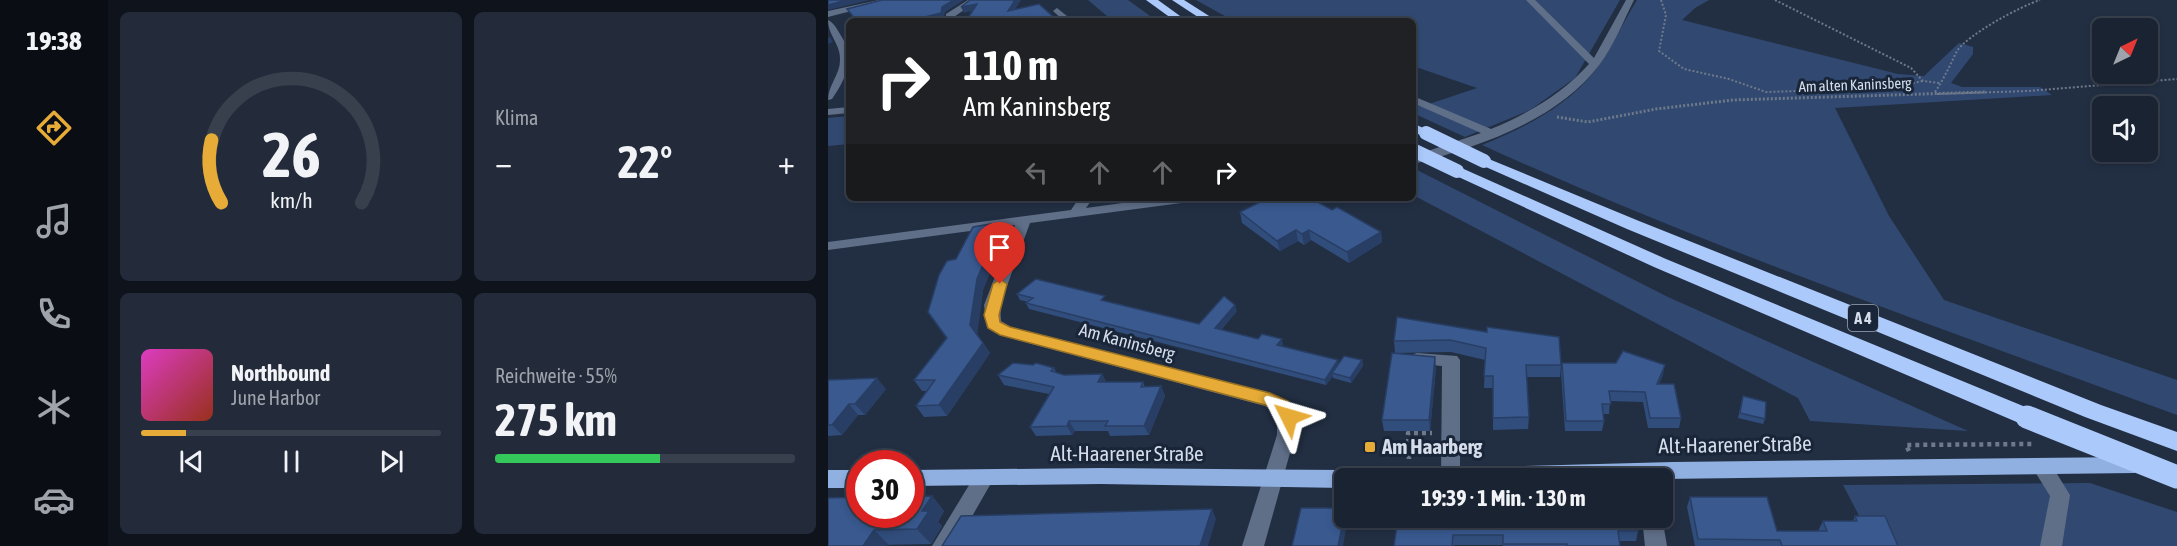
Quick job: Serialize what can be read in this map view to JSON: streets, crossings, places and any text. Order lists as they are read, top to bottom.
{
  "streets": {
    "highway": ["A 4"],
    "main road": ["Alt-Haarener Straße"],
    "street": ["Am Kaninsberg"],
    "path": ["Am alten Kaninsberg"]
  },
  "crossings": [
    ["Am Kaninsberg", "Alt-Haarener Straße"]
  ],
  "places": {
    "transit": ["Am Haarberg"]
  },
  "north": "top right",
  "page": {
    "tabs": "19:38",
    "tile": [
      "Klima",
      ["Reichweite · 55%", "275 km"]
    ],
    "turn": ["110 m", "Am Kaninsberg"],
    "heat": ["−", "22°", "+"],
    "song": ["Northbound", "June Harbor"],
    "limit": "30",
    "trip": "19:39 · 1 Min. · 130 m",
    "gauge": ["26", "km/h"]
  }
}
